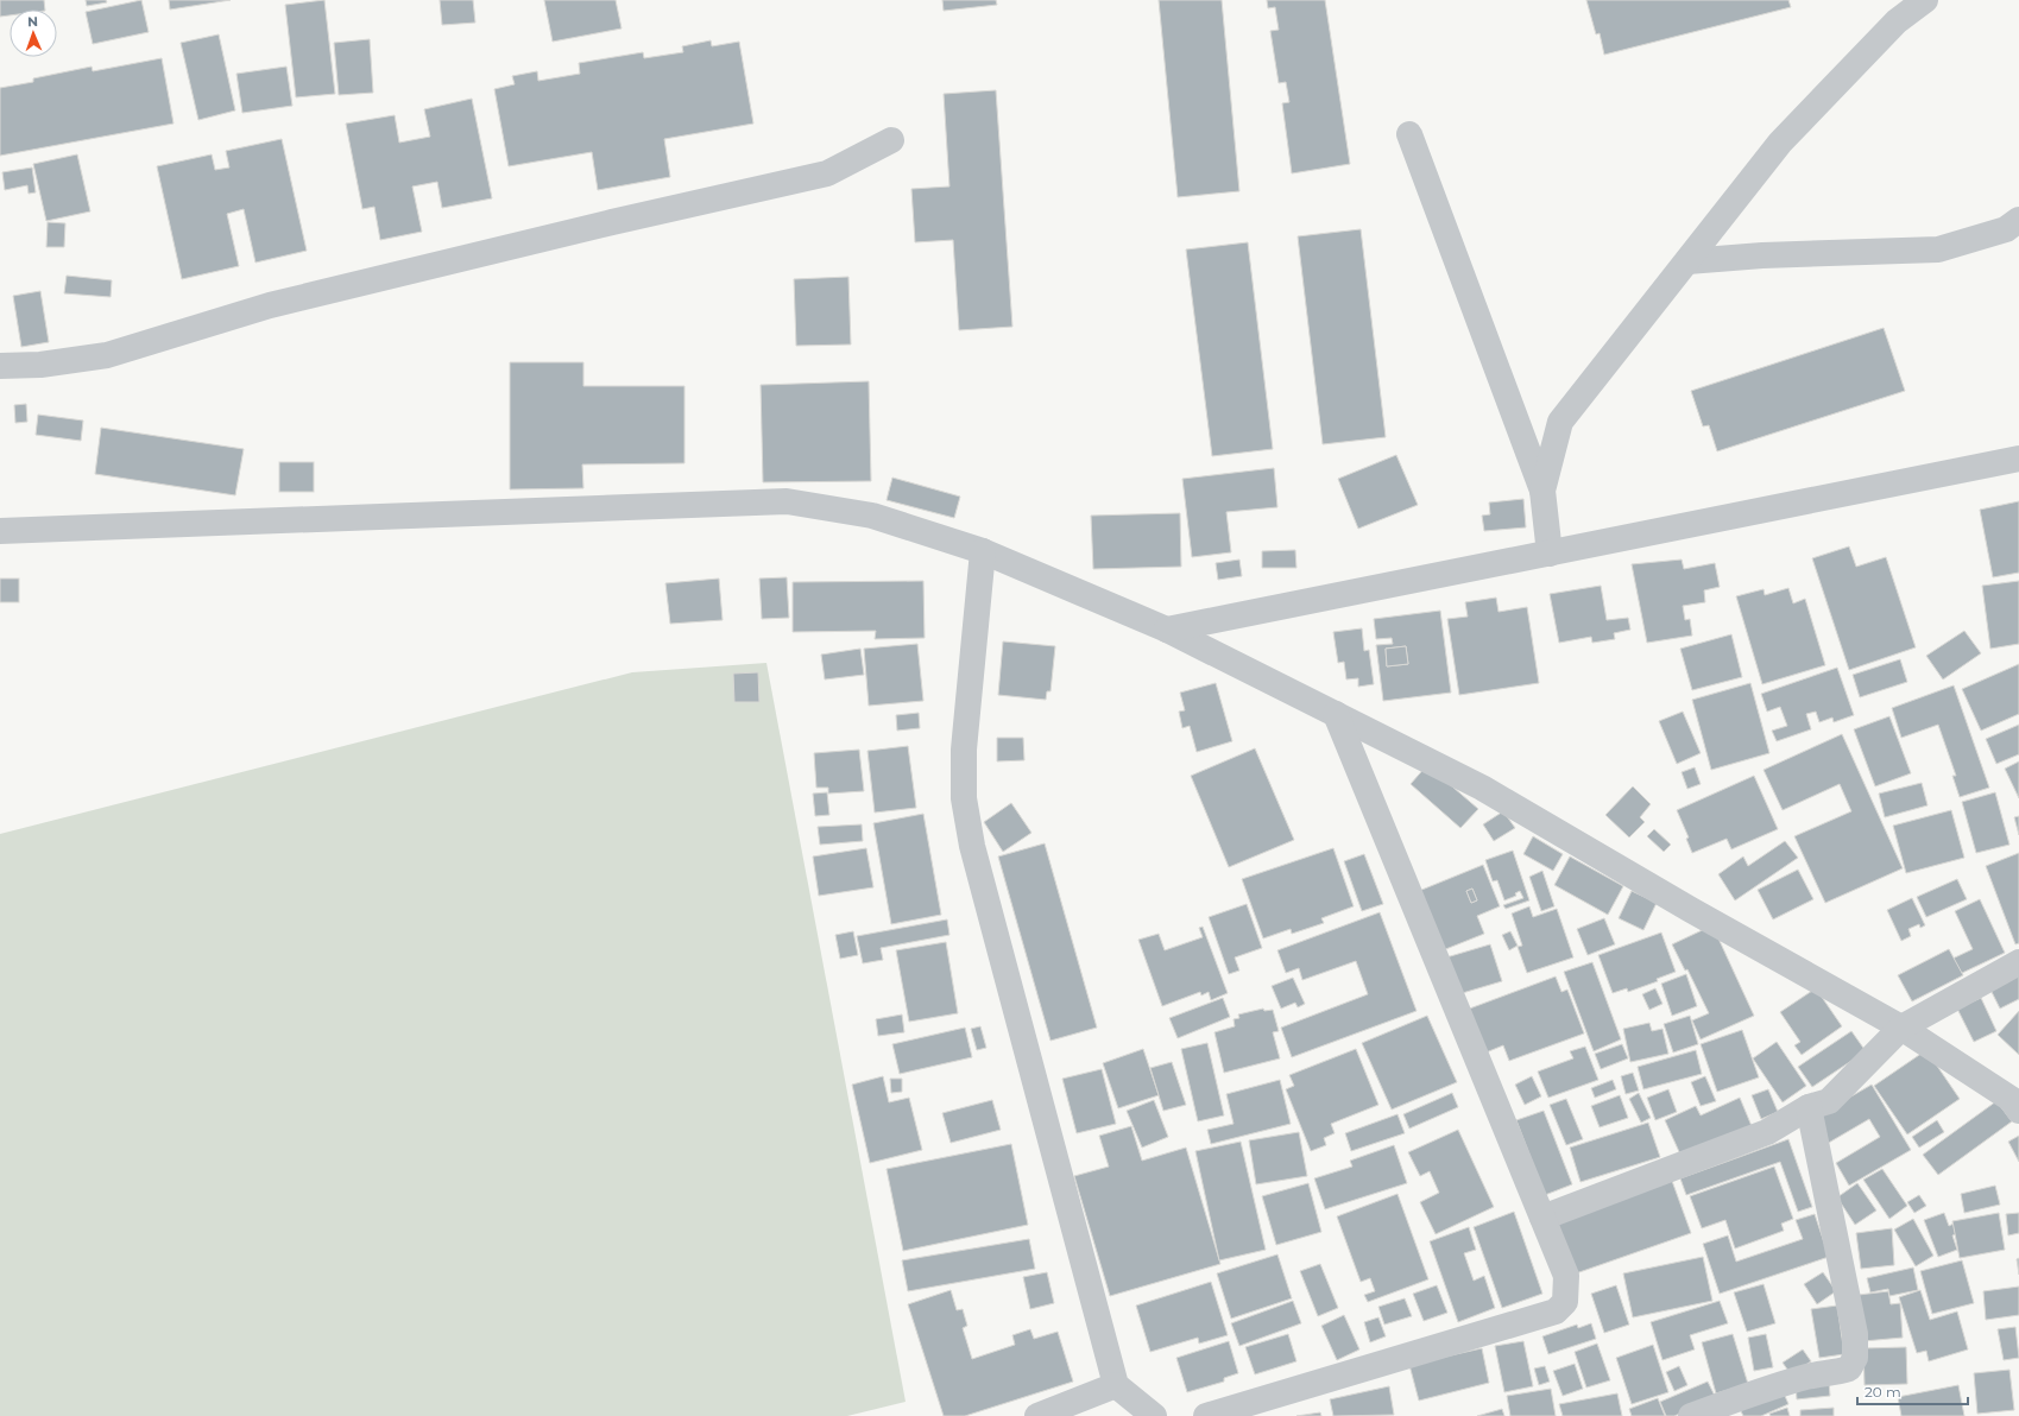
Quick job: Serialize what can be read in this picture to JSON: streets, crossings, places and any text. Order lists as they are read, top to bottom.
{
  "scale_bar": "20 m",
  "north": "top"
}
